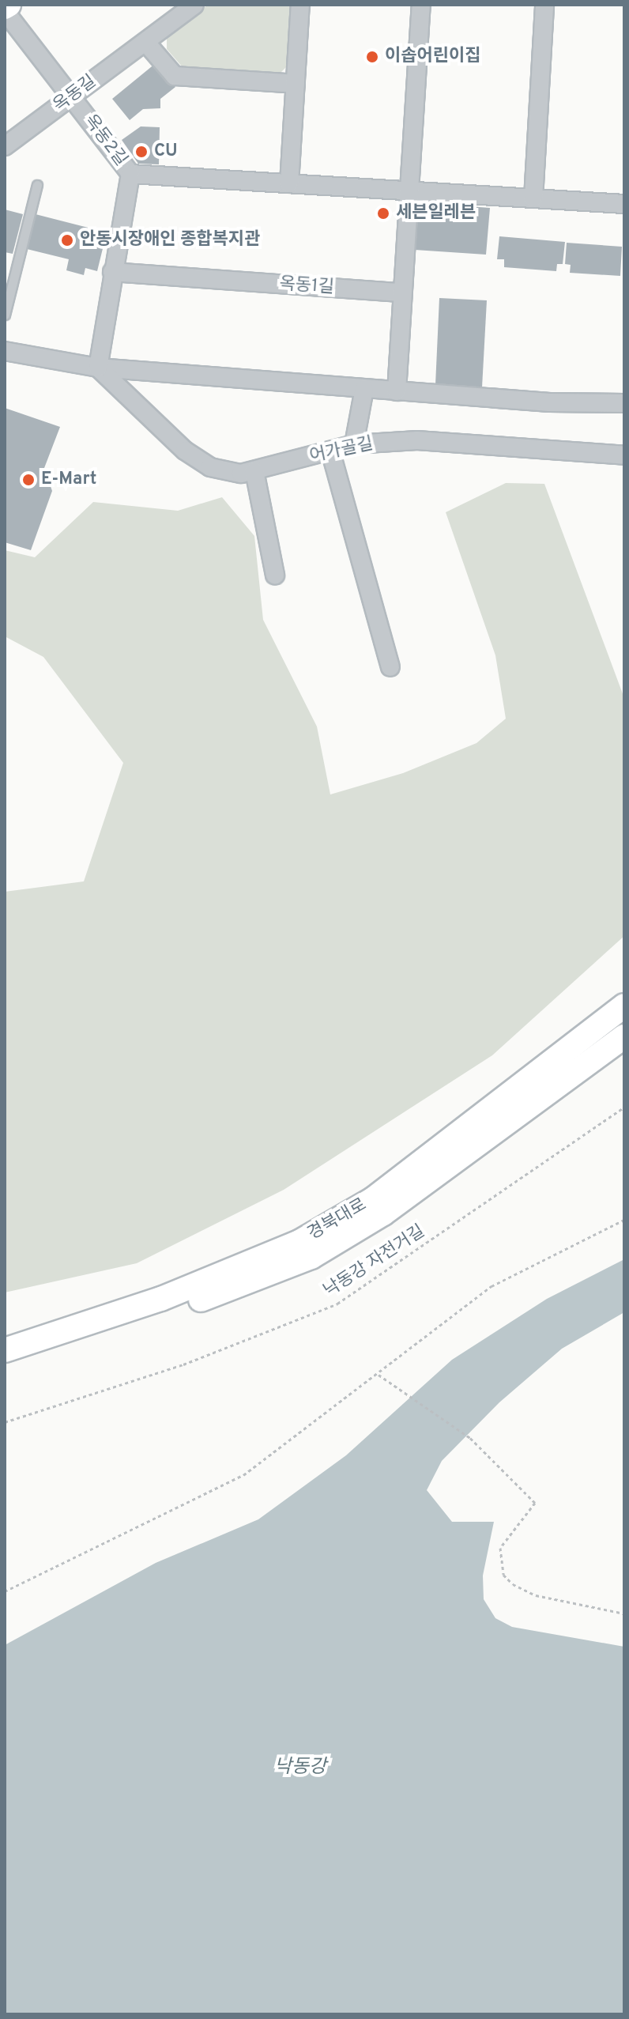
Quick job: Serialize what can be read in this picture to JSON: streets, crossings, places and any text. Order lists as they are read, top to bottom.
{
  "streets": {
    "street": [
      "옥동길",
      "옥동2길",
      "옥동1길",
      "어가골길",
      "경북대로"
    ],
    "path": ["낙동강 자전거길"]
  },
  "crossings": [
    ["옥동길", "옥동2길"]
  ],
  "water": ["낙동강"],
  "places": [
    "이솝어린이집",
    "CU",
    "세븐일레븐",
    "안동시장애인 종합복지관",
    "E-Mart"
  ]
}
